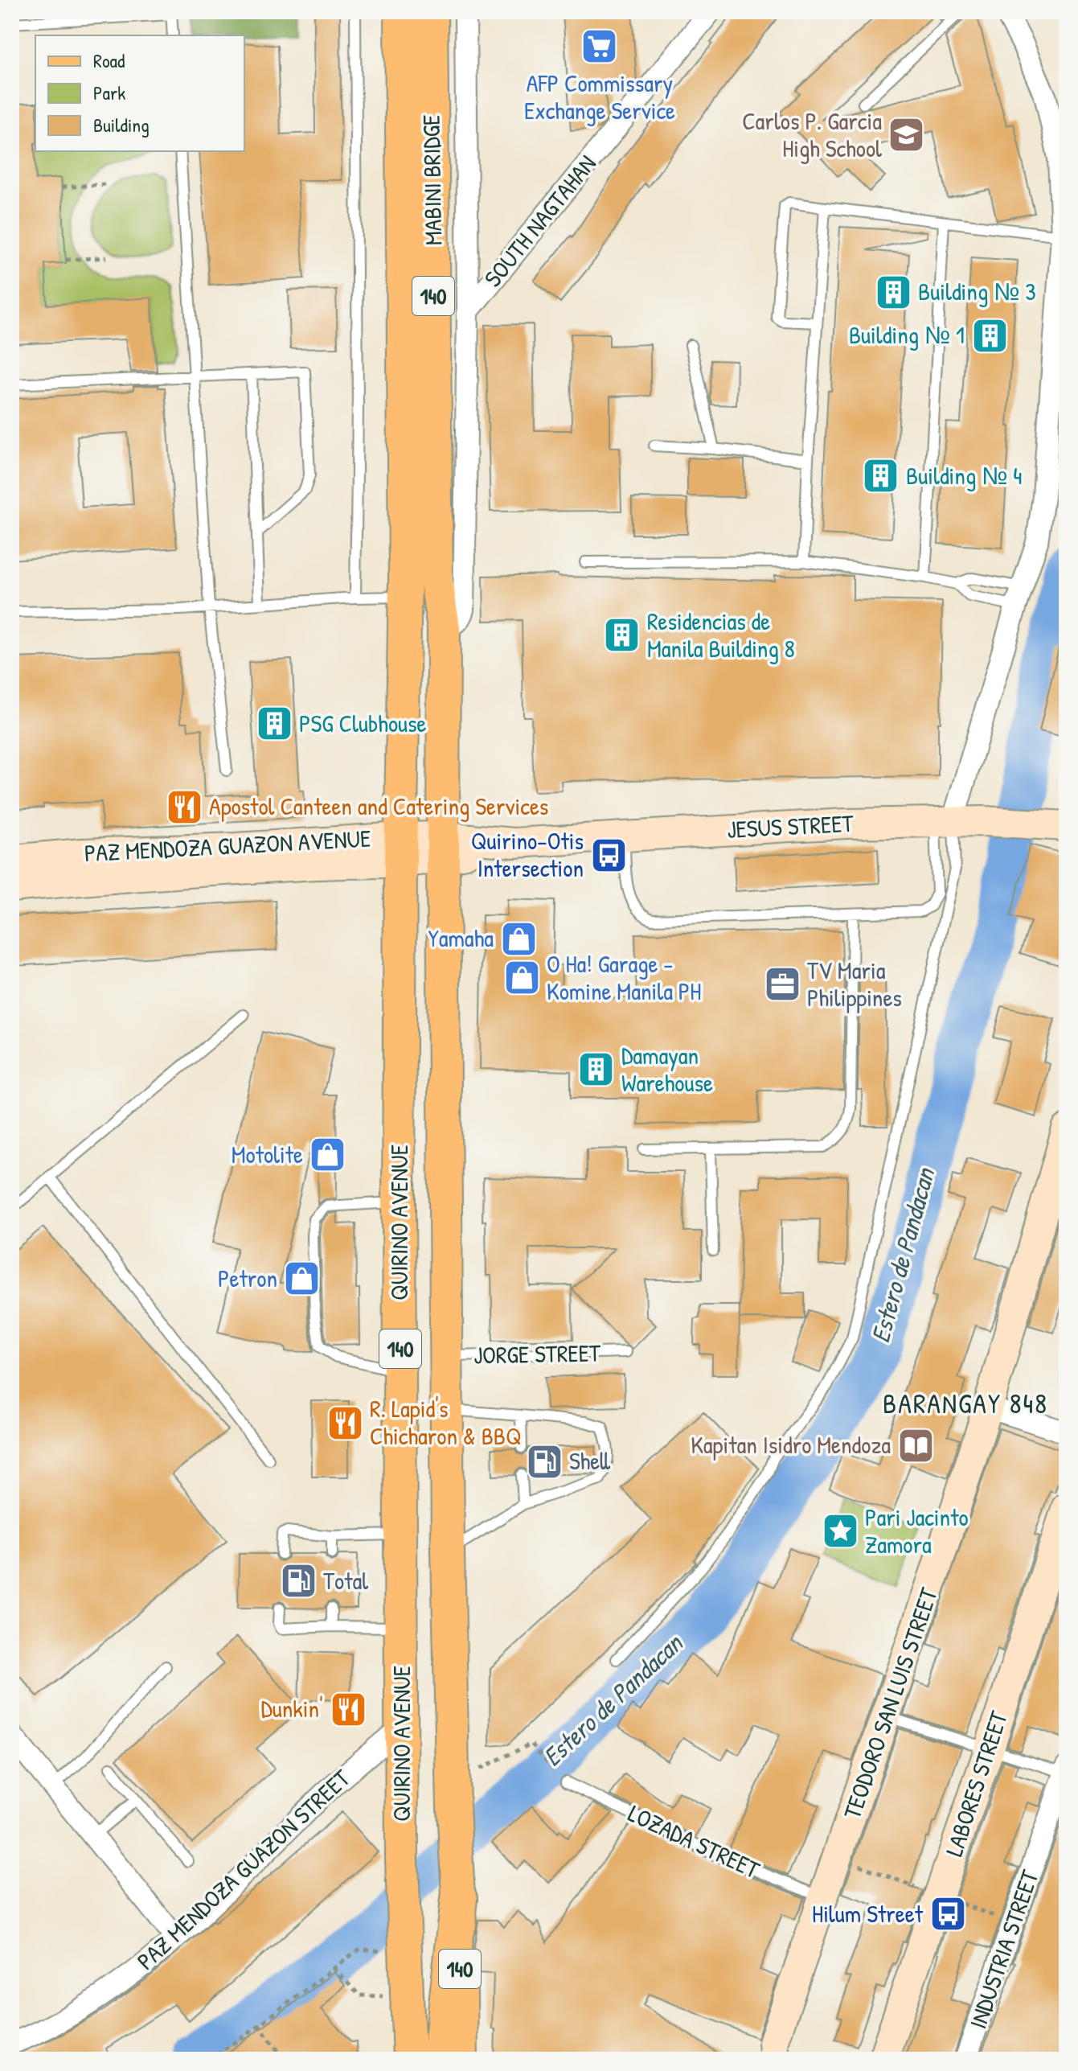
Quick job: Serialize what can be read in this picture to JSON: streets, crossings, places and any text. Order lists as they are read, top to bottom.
{
  "streets": {
    "main road": ["MABINI BRIDGE", "140", "QUIRINO AVENUE"],
    "street": [
      "SOUTH NAGTAHAN",
      "JESUS STREET",
      "PAZ MENDOZA GUAZON AVENUE",
      "TEODORO SAN LUIS STREET",
      "LABORES STREET",
      "PAZ MENDOZA GUAZON STREET",
      "INDUSTRIA STREET"
    ],
    "lane": ["JORGE STREET", "LOZADA STREET"]
  },
  "crossings": [
    ["MABINI BRIDGE", "QUIRINO AVENUE"],
    ["SOUTH NAGTAHAN", "QUIRINO AVENUE"],
    ["JESUS STREET", "PAZ MENDOZA GUAZON AVENUE"],
    ["JESUS STREET", "QUIRINO AVENUE"],
    ["PAZ MENDOZA GUAZON AVENUE", "QUIRINO AVENUE"],
    ["QUIRINO AVENUE", "JORGE STREET"],
    ["QUIRINO AVENUE", "PAZ MENDOZA GUAZON STREET"],
    ["TEODORO SAN LUIS STREET", "LOZADA STREET"]
  ],
  "districts": ["BARANGAY 848"],
  "water": ["Estero de Pandacan"],
  "places": {
    "supermarket": ["AFP Commissary Exchange Service"],
    "school or university": ["Carlos P. Garcia High School"],
    "building": [
      "Building № 3",
      "Building № 1",
      "Building № 4",
      "Residencias de Manila Building 8",
      "PSG Clubhouse",
      "Damayan Warehouse"
    ],
    "restaurant": ["Apostol Canteen and Catering Services", "R. Lapid's Chicharon & BBQ", "Dunkin'"],
    "bus stop": ["Quirino–Otis Intersection", "Hilum Street"],
    "shop": [
      "Yamaha",
      "O Ha! Garage - Komine Manila PH",
      "Motolite",
      "Petron"
    ],
    "office": ["TV Maria Philippines"],
    "library": ["Kapitan Isidro Mendoza"],
    "fuel station": ["Shell", "Total"],
    "place": ["Pari Jacinto Zamora"]
  },
  "legend": ["Road", "Park", "Building"]
}
